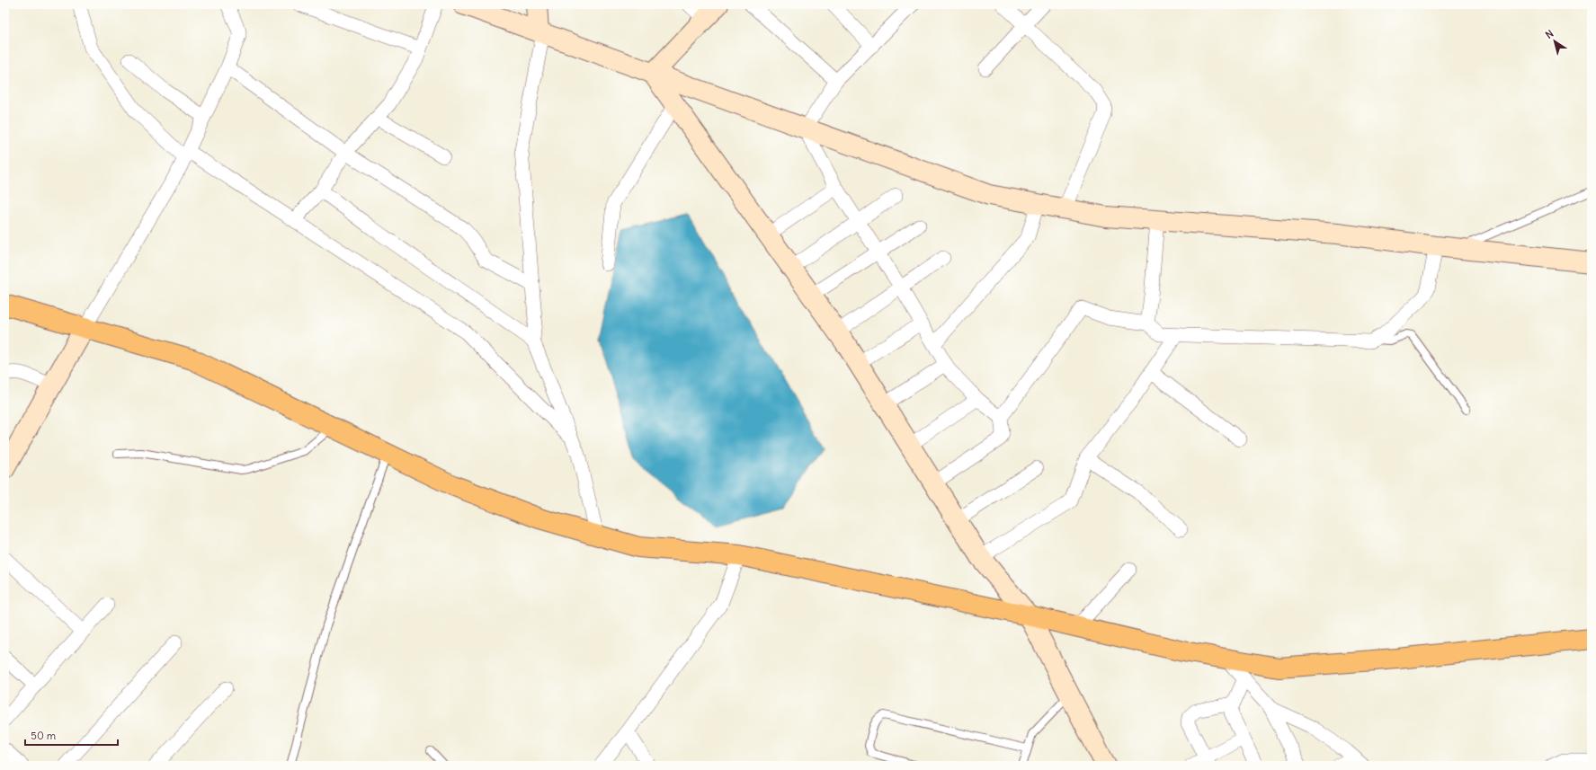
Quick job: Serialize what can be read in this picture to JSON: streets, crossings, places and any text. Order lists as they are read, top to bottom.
{
  "scale_bar": "50 m",
  "north": "top left"
}
